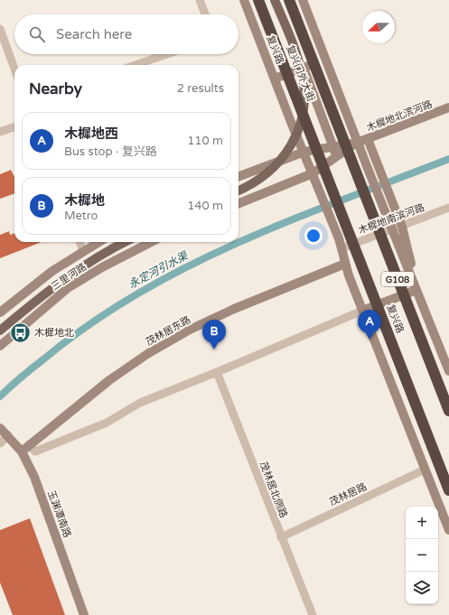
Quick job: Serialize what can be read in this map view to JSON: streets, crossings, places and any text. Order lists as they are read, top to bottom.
{
  "streets": {
    "highway": ["复兴路", "复兴门外大街", "G108"],
    "street": [
      "木樨地北滨河路",
      "木樨地南滨河路",
      "三里河路",
      "茂林居东路",
      "茂林居北侧路",
      "茂林居路",
      "玉渊潭南路"
    ]
  },
  "crossings": [
    ["复兴路", "复兴门外大街"],
    ["复兴路", "木樨地南滨河路"],
    ["茂林居东路", "玉渊潭南路"],
    ["茂林居北侧路", "茂林居路"]
  ],
  "water": ["永定河引水渠"],
  "places": {
    "bus stop": ["木樨地北"]
  },
  "north": "left",
  "page": {
    "search": "Search here",
    "heading": ["Nearby", "2 results"],
    "list": [
      {
        "mark": "A",
        "name": "木樨地西",
        "note": "Bus stop · 复兴路",
        "value": "110 m"
      },
      {
        "mark": "B",
        "name": "木樨地",
        "note": "Metro",
        "value": "140 m"
      }
    ],
    "pins": ["A", "B"],
    "map_buttons": ["+", "−"]
  }
}
